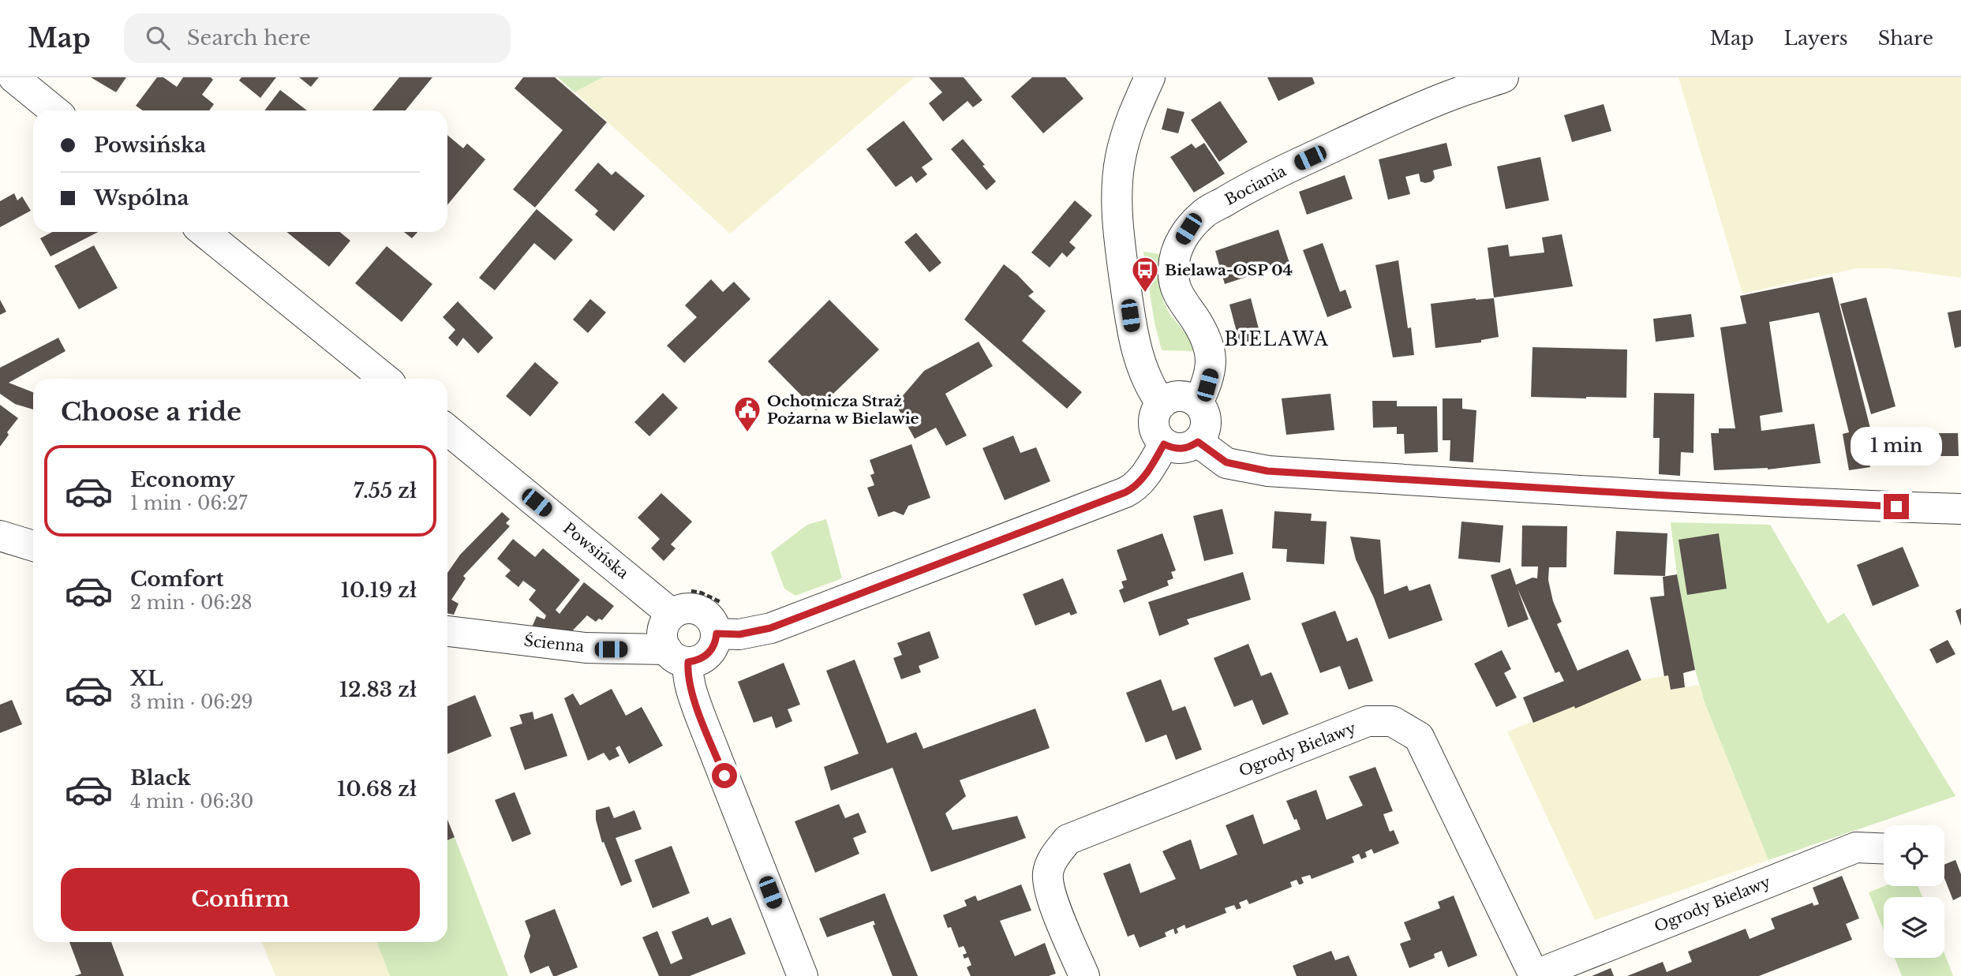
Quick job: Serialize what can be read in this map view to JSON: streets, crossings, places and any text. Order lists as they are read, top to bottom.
{
  "streets": {
    "street": [
      "Bociania",
      "Powsińska",
      "Ścienna",
      "Ogrody Bielawy"
    ]
  },
  "crossings": [
    ["Powsińska", "Ścienna"]
  ],
  "districts": ["BIELAWA"],
  "places": {
    "bus stop": ["Bielawa-OSP 04"],
    "public building": ["Ochotnicza Straż Pożarna w Bielawie"]
  },
  "page": {
    "header": "Map",
    "search": "Search here",
    "nav": ["Map", "Layers", "Share"],
    "banner": ["Powsińska", "Wspólna"],
    "heading": "Choose a ride",
    "bubble": "1 min",
    "list": [
      {
        "name": "Economy",
        "note": "1 min · 06:27",
        "value": "7.55 zł"
      },
      {
        "name": "Comfort",
        "note": "2 min · 06:28",
        "value": "10.19 zł"
      },
      {
        "name": "XL",
        "note": "3 min · 06:29",
        "value": "12.83 zł"
      },
      {
        "name": "Black",
        "note": "4 min · 06:30",
        "value": "10.68 zł"
      }
    ],
    "buttons": "Confirm"
  }
}
